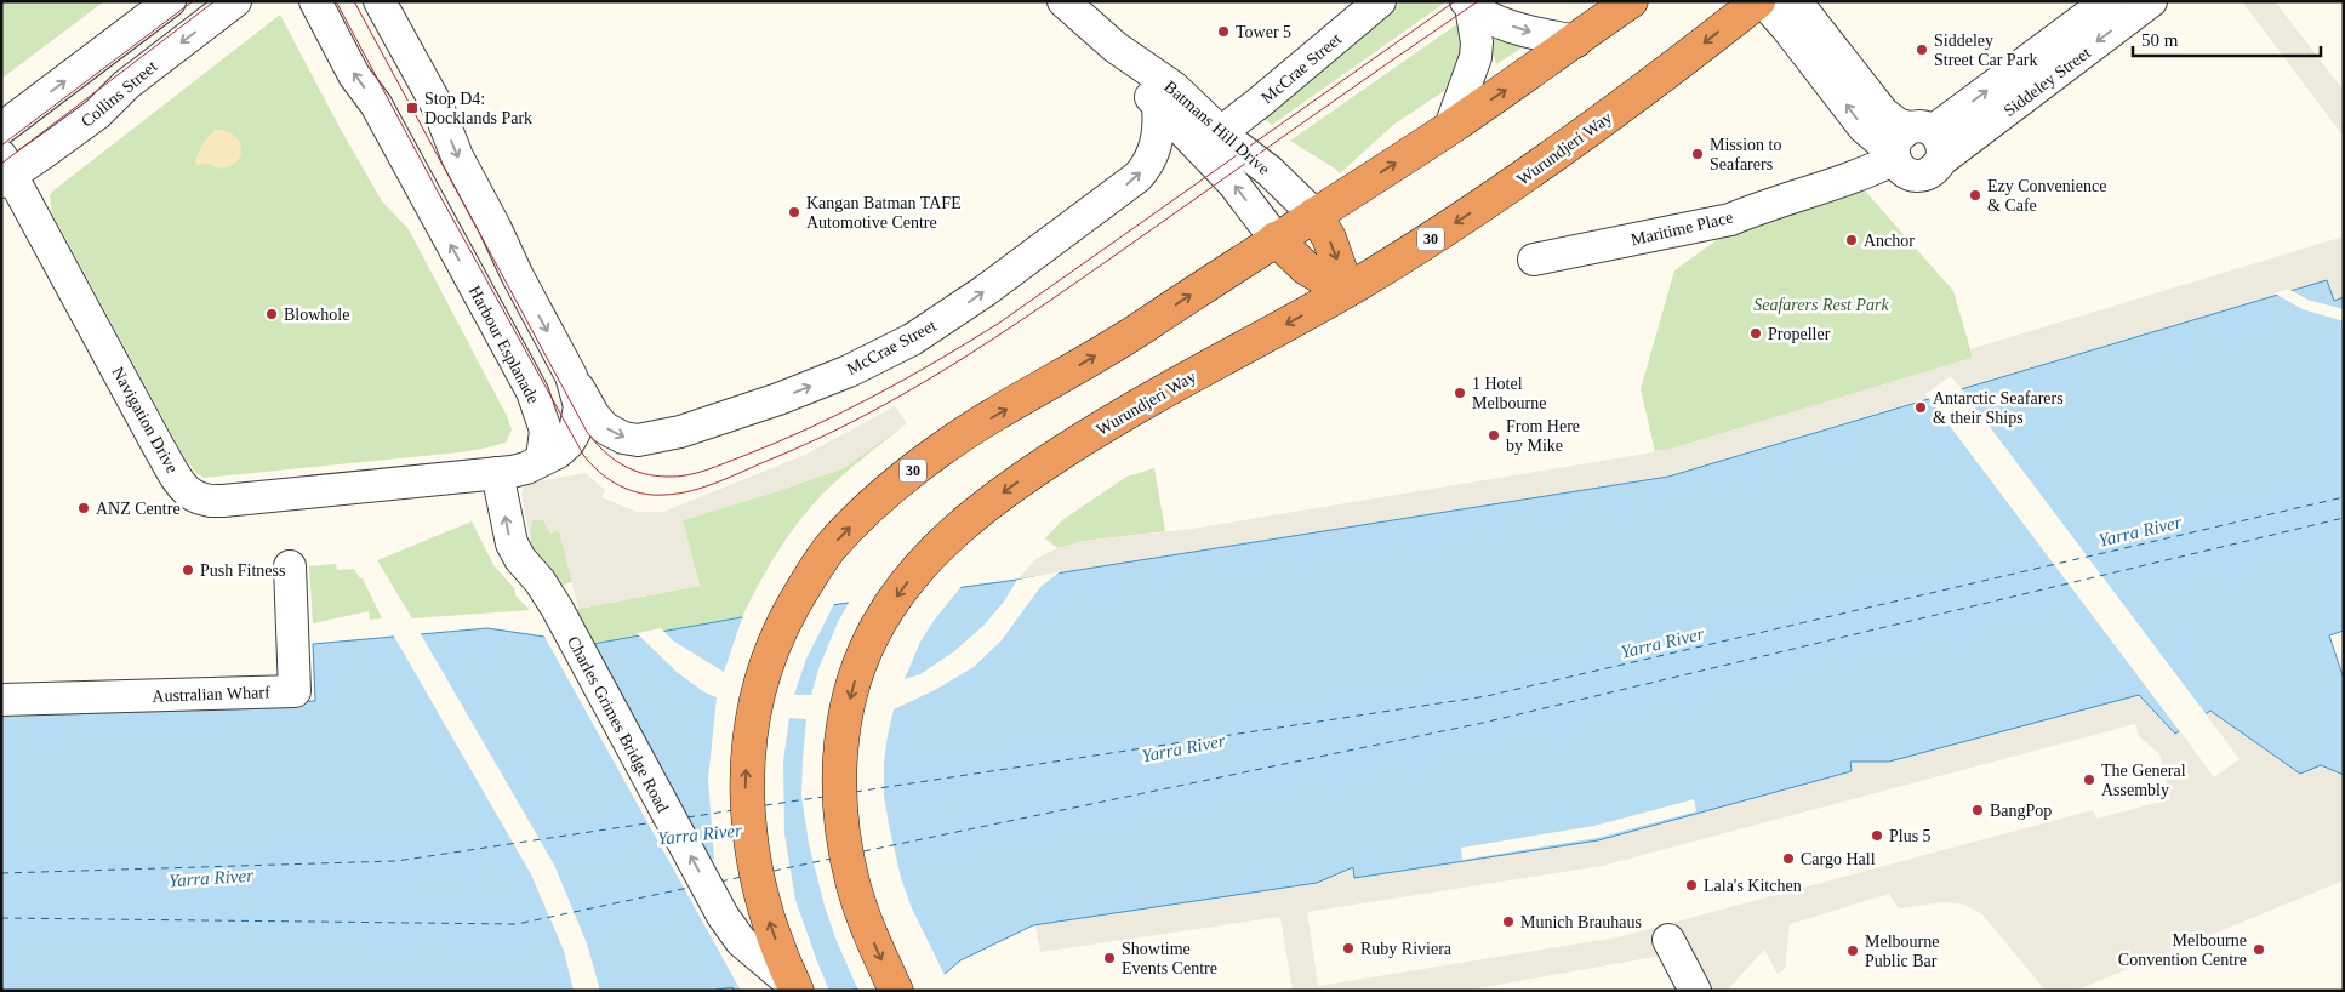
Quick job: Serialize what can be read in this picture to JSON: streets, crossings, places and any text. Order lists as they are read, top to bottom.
{
  "streets": {
    "highway": ["Wurundjeri Way", "30"],
    "street": [
      "McCrae Street",
      "Siddeley Street",
      "Collins Street",
      "Batmans Hill Drive",
      "Maritime Place",
      "Harbour Esplanade",
      "Navigation Drive",
      "Australian Wharf",
      "Charles Grimes Bridge Road"
    ]
  },
  "crossings": [
    ["McCrae Street", "Batmans Hill Drive"],
    ["Siddeley Street", "Maritime Place"],
    ["Collins Street", "Navigation Drive"],
    ["Batmans Hill Drive", "30"],
    ["30", "Charles Grimes Bridge Road"],
    ["Harbour Esplanade", "Navigation Drive"],
    ["Navigation Drive", "Charles Grimes Bridge Road"]
  ],
  "one_way": ["McCrae Street", "Wurundjeri Way", "Charles Grimes Bridge Road"],
  "water": ["Yarra River"],
  "parks": ["Seafarers Rest Park"],
  "places": {
    "other": [
      "Tower 5",
      "Siddeley Street Car Park",
      "Mission to Seafarers",
      "Ezy Convenience & Cafe",
      "Kangan Batman TAFE Automotive Centre",
      "Anchor",
      "Blowhole",
      "Propeller",
      "1 Hotel Melbourne",
      "Antarctic Seafarers & their Ships",
      "From Here by Mike",
      "ANZ Centre",
      "Push Fitness",
      "The General Assembly",
      "BangPop",
      "Plus 5",
      "Cargo Hall",
      "Lala's Kitchen",
      "Munich Brauhaus",
      "Ruby Riviera",
      "Melbourne Convention Centre",
      "Melbourne Public Bar",
      "Showtime Events Centre"
    ],
    "transit": ["Stop D4: Docklands Park"]
  },
  "scale_bar": "50 m"
}
